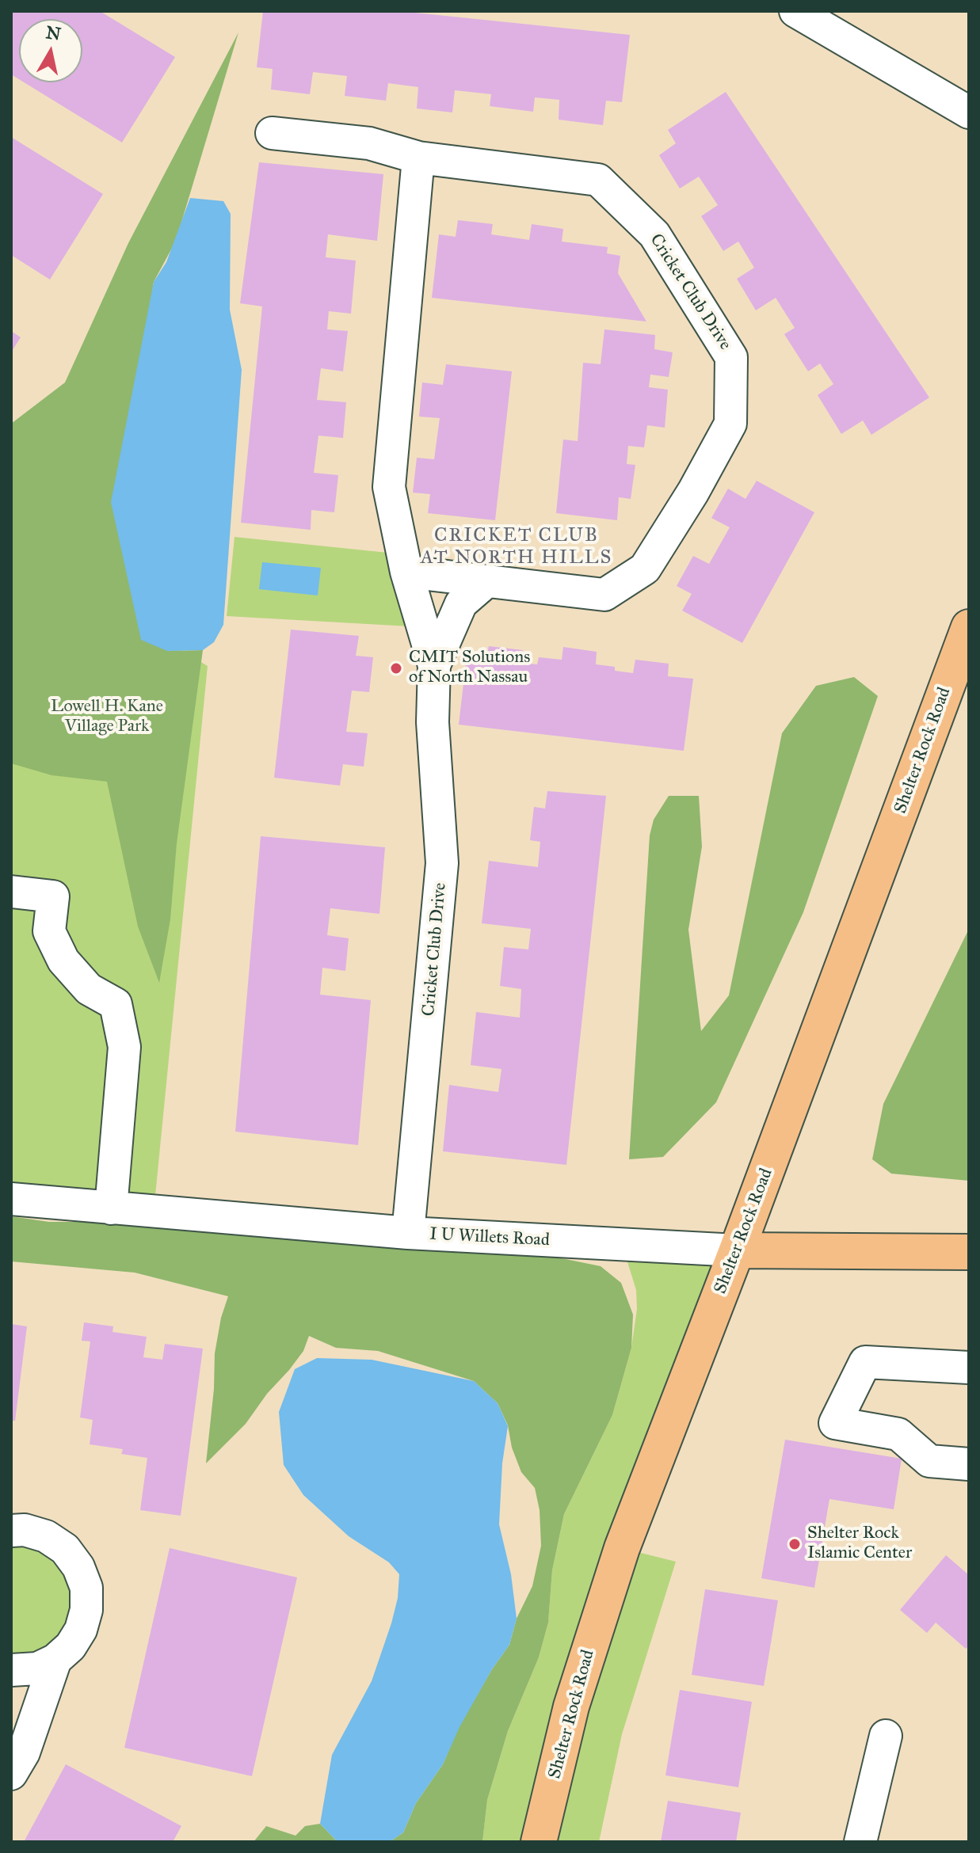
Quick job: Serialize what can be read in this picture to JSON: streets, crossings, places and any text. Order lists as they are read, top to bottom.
{
  "streets": {
    "main road": ["Shelter Rock Road", "I U Willets Road"],
    "street": ["Cricket Club Drive"]
  },
  "crossings": [
    ["Cricket Club Drive", "I U Willets Road"],
    ["Shelter Rock Road", "I U Willets Road"]
  ],
  "districts": ["CRICKET CLUB AT NORTH HILLS"],
  "parks": ["Lowell H. Kane Village Park"],
  "places": ["CMIT Solutions of North Nassau", "Shelter Rock Islamic Center"],
  "north": "top"
}
